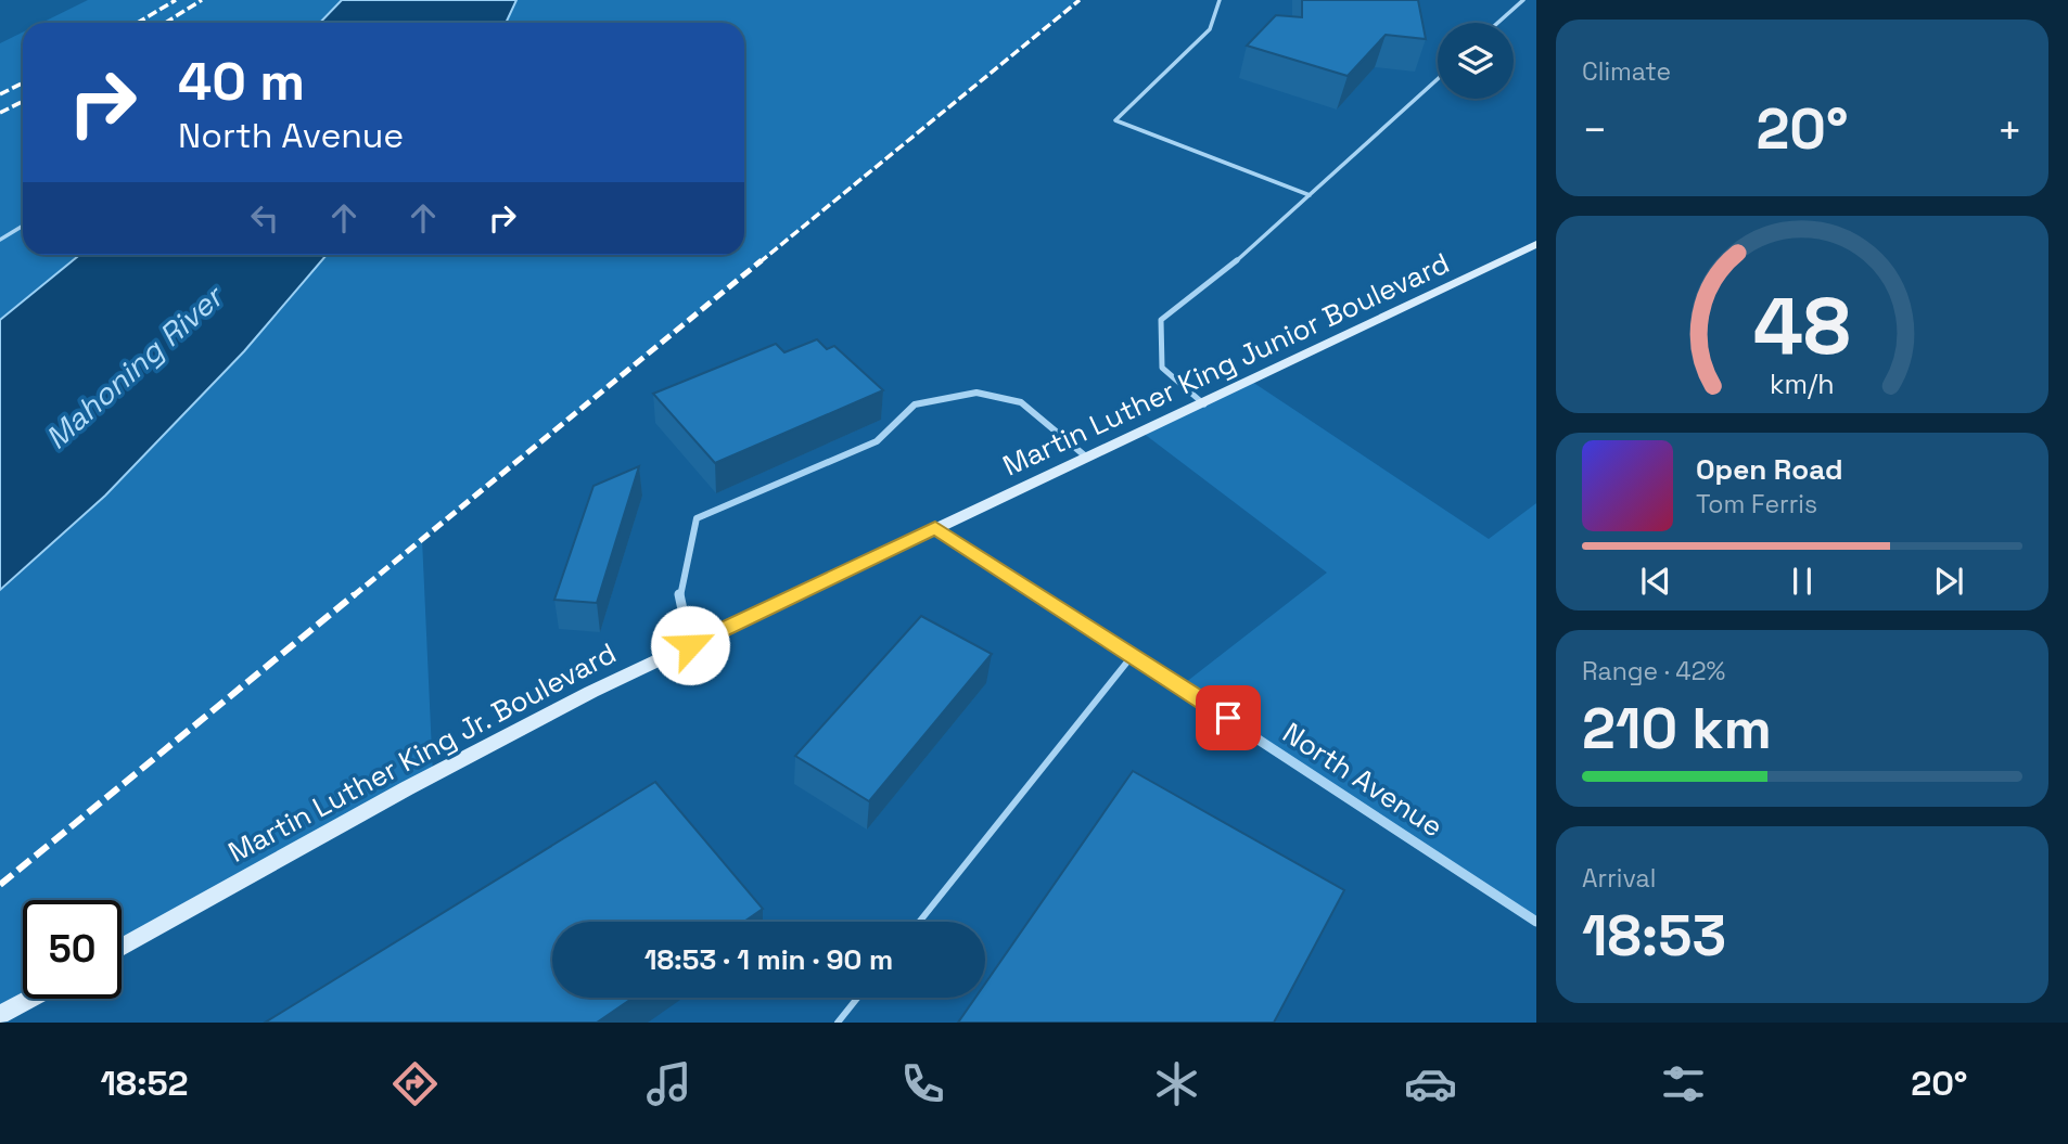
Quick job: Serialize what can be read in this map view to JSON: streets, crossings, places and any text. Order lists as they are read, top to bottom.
{
  "streets": {
    "main road": ["Martin Luther King Junior Boulevard", "Martin Luther King Jr. Boulevard"],
    "street": ["North Avenue"]
  },
  "crossings": [
    ["Martin Luther King Junior Boulevard", "Martin Luther King Jr. Boulevard"],
    ["Martin Luther King Junior Boulevard", "North Avenue"],
    ["Martin Luther King Jr. Boulevard", "North Avenue"]
  ],
  "water": ["Mahoning River"],
  "page": {
    "tile": [
      "Climate",
      ["Range · 42%", "210 km"],
      ["Arrival", "18:53"]
    ],
    "turn": ["40 m", "North Avenue"],
    "heat": ["−", "20°", "+"],
    "song": ["Open Road", "Tom Ferris"],
    "limit": "50",
    "trip": "18:53 · 1 min · 90 m",
    "tabs": ["18:52", "20°"],
    "gauge": ["48", "km/h"]
  }
}
